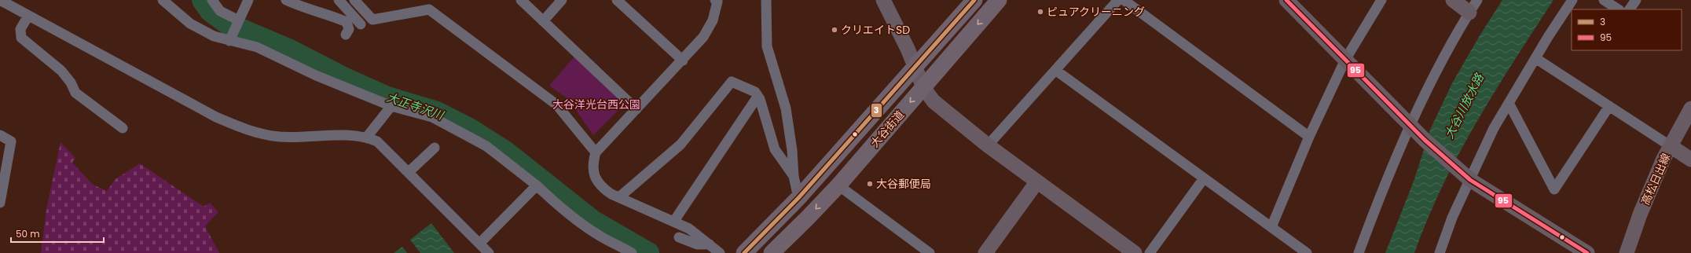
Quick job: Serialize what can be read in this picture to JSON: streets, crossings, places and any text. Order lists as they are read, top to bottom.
{
  "streets": {
    "main road": ["大谷街道"],
    "street": ["高松日出線"]
  },
  "water": ["大正寺沢川", "大谷川放水路"],
  "parks": ["大谷洋光台西公園"],
  "places": ["ピュアクリーニング", "クリエイトSD", "大谷郵便局"],
  "lines": ["transit line 3", "transit line 95"],
  "legend": ["3", "95"],
  "scale_bar": "50 m"
}
